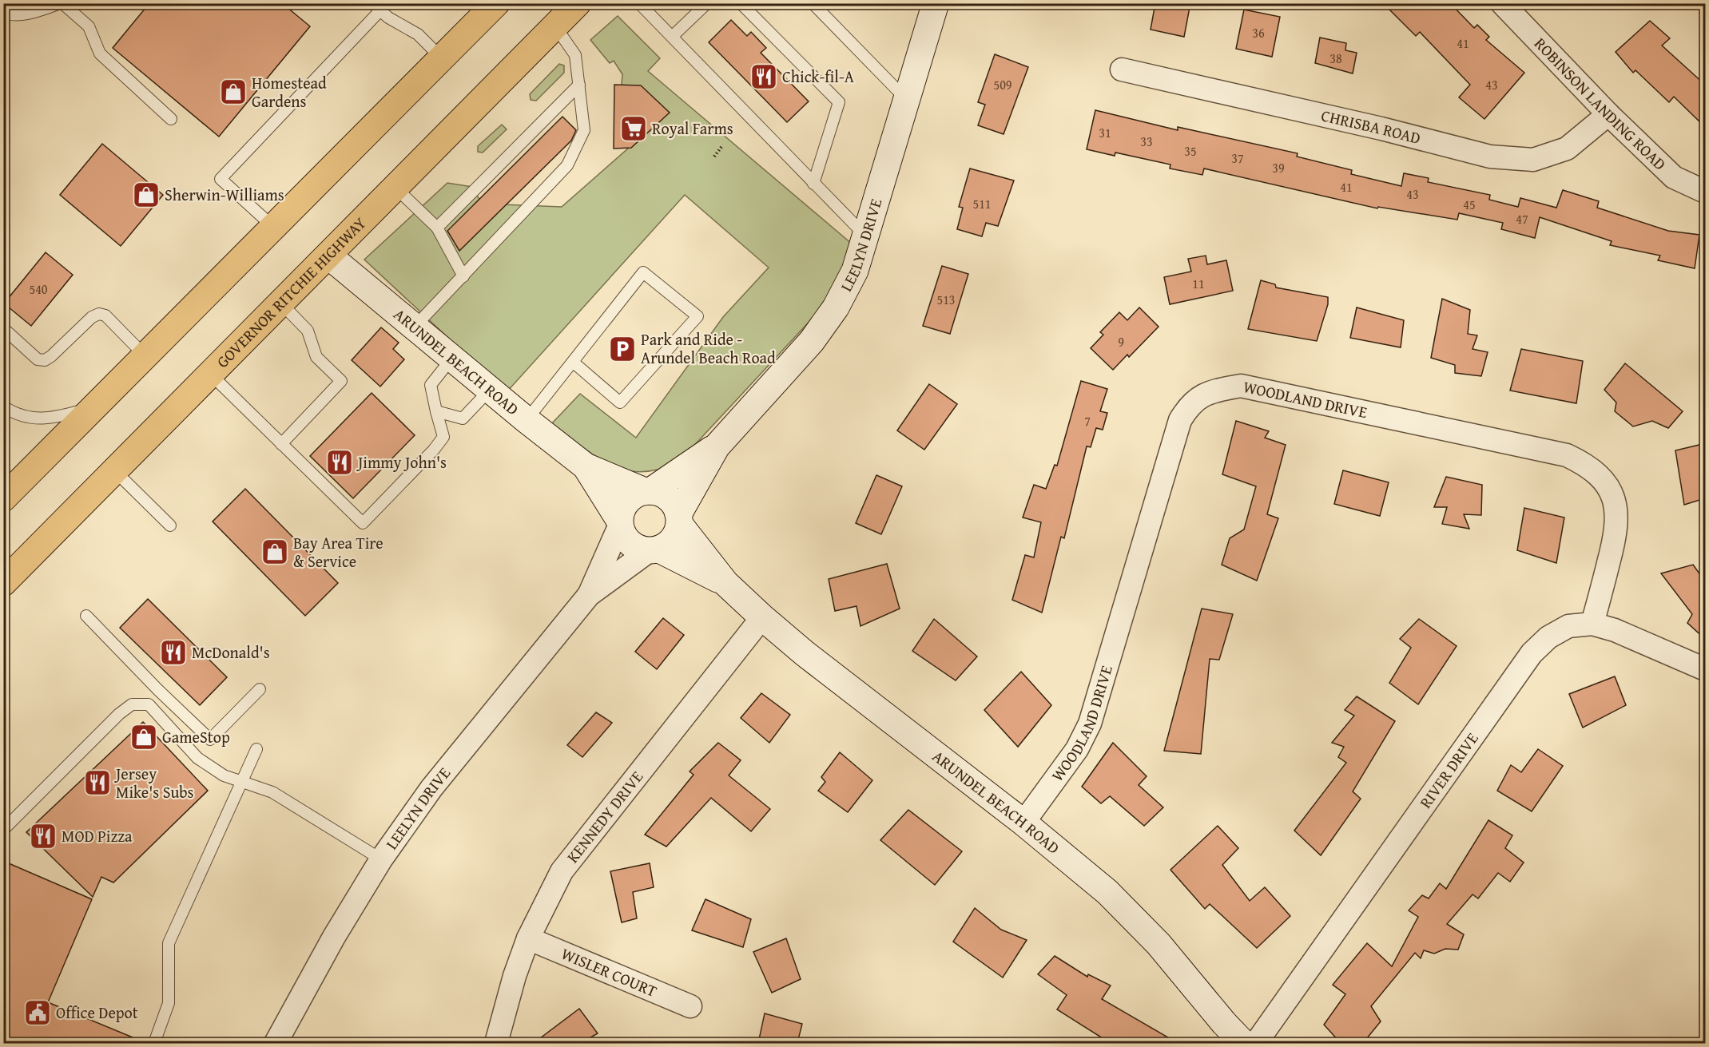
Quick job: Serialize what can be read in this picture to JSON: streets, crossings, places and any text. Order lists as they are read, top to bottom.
{
  "streets": {
    "highway": ["GOVERNOR RITCHIE HIGHWAY"],
    "street": [
      "ROBINSON LANDING ROAD",
      "CHRISBA ROAD",
      "LEELYN DRIVE",
      "ARUNDEL BEACH ROAD",
      "WOODLAND DRIVE",
      "RIVER DRIVE",
      "KENNEDY DRIVE",
      "WISLER COURT"
    ]
  },
  "crossings": [
    ["ROBINSON LANDING ROAD", "CHRISBA ROAD"],
    ["LEELYN DRIVE", "ARUNDEL BEACH ROAD"],
    ["GOVERNOR RITCHIE HIGHWAY", "ARUNDEL BEACH ROAD"],
    ["ARUNDEL BEACH ROAD", "WOODLAND DRIVE"],
    ["ARUNDEL BEACH ROAD", "KENNEDY DRIVE"],
    ["WOODLAND DRIVE", "RIVER DRIVE"],
    ["KENNEDY DRIVE", "WISLER COURT"]
  ],
  "places": {
    "restaurant": [
      "Chick-fil-A",
      "Jimmy John's",
      "McDonald's",
      "Jersey Mike's Subs",
      "MOD Pizza"
    ],
    "shop": [
      "Homestead Gardens",
      "Sherwin-Williams",
      "Bay Area Tire & Service",
      "GameStop"
    ],
    "supermarket": ["Royal Farms"],
    "parking": ["Park and Ride - Arundel Beach Road"],
    "public building": ["Office Depot"]
  },
  "house_numbers": [
    "36",
    "41",
    "38",
    "509",
    "43",
    "31",
    "33",
    "35",
    "37",
    "39",
    "41",
    "43",
    "511",
    "45",
    "47",
    "11",
    "540",
    "513",
    "9",
    "7"
  ]
}
